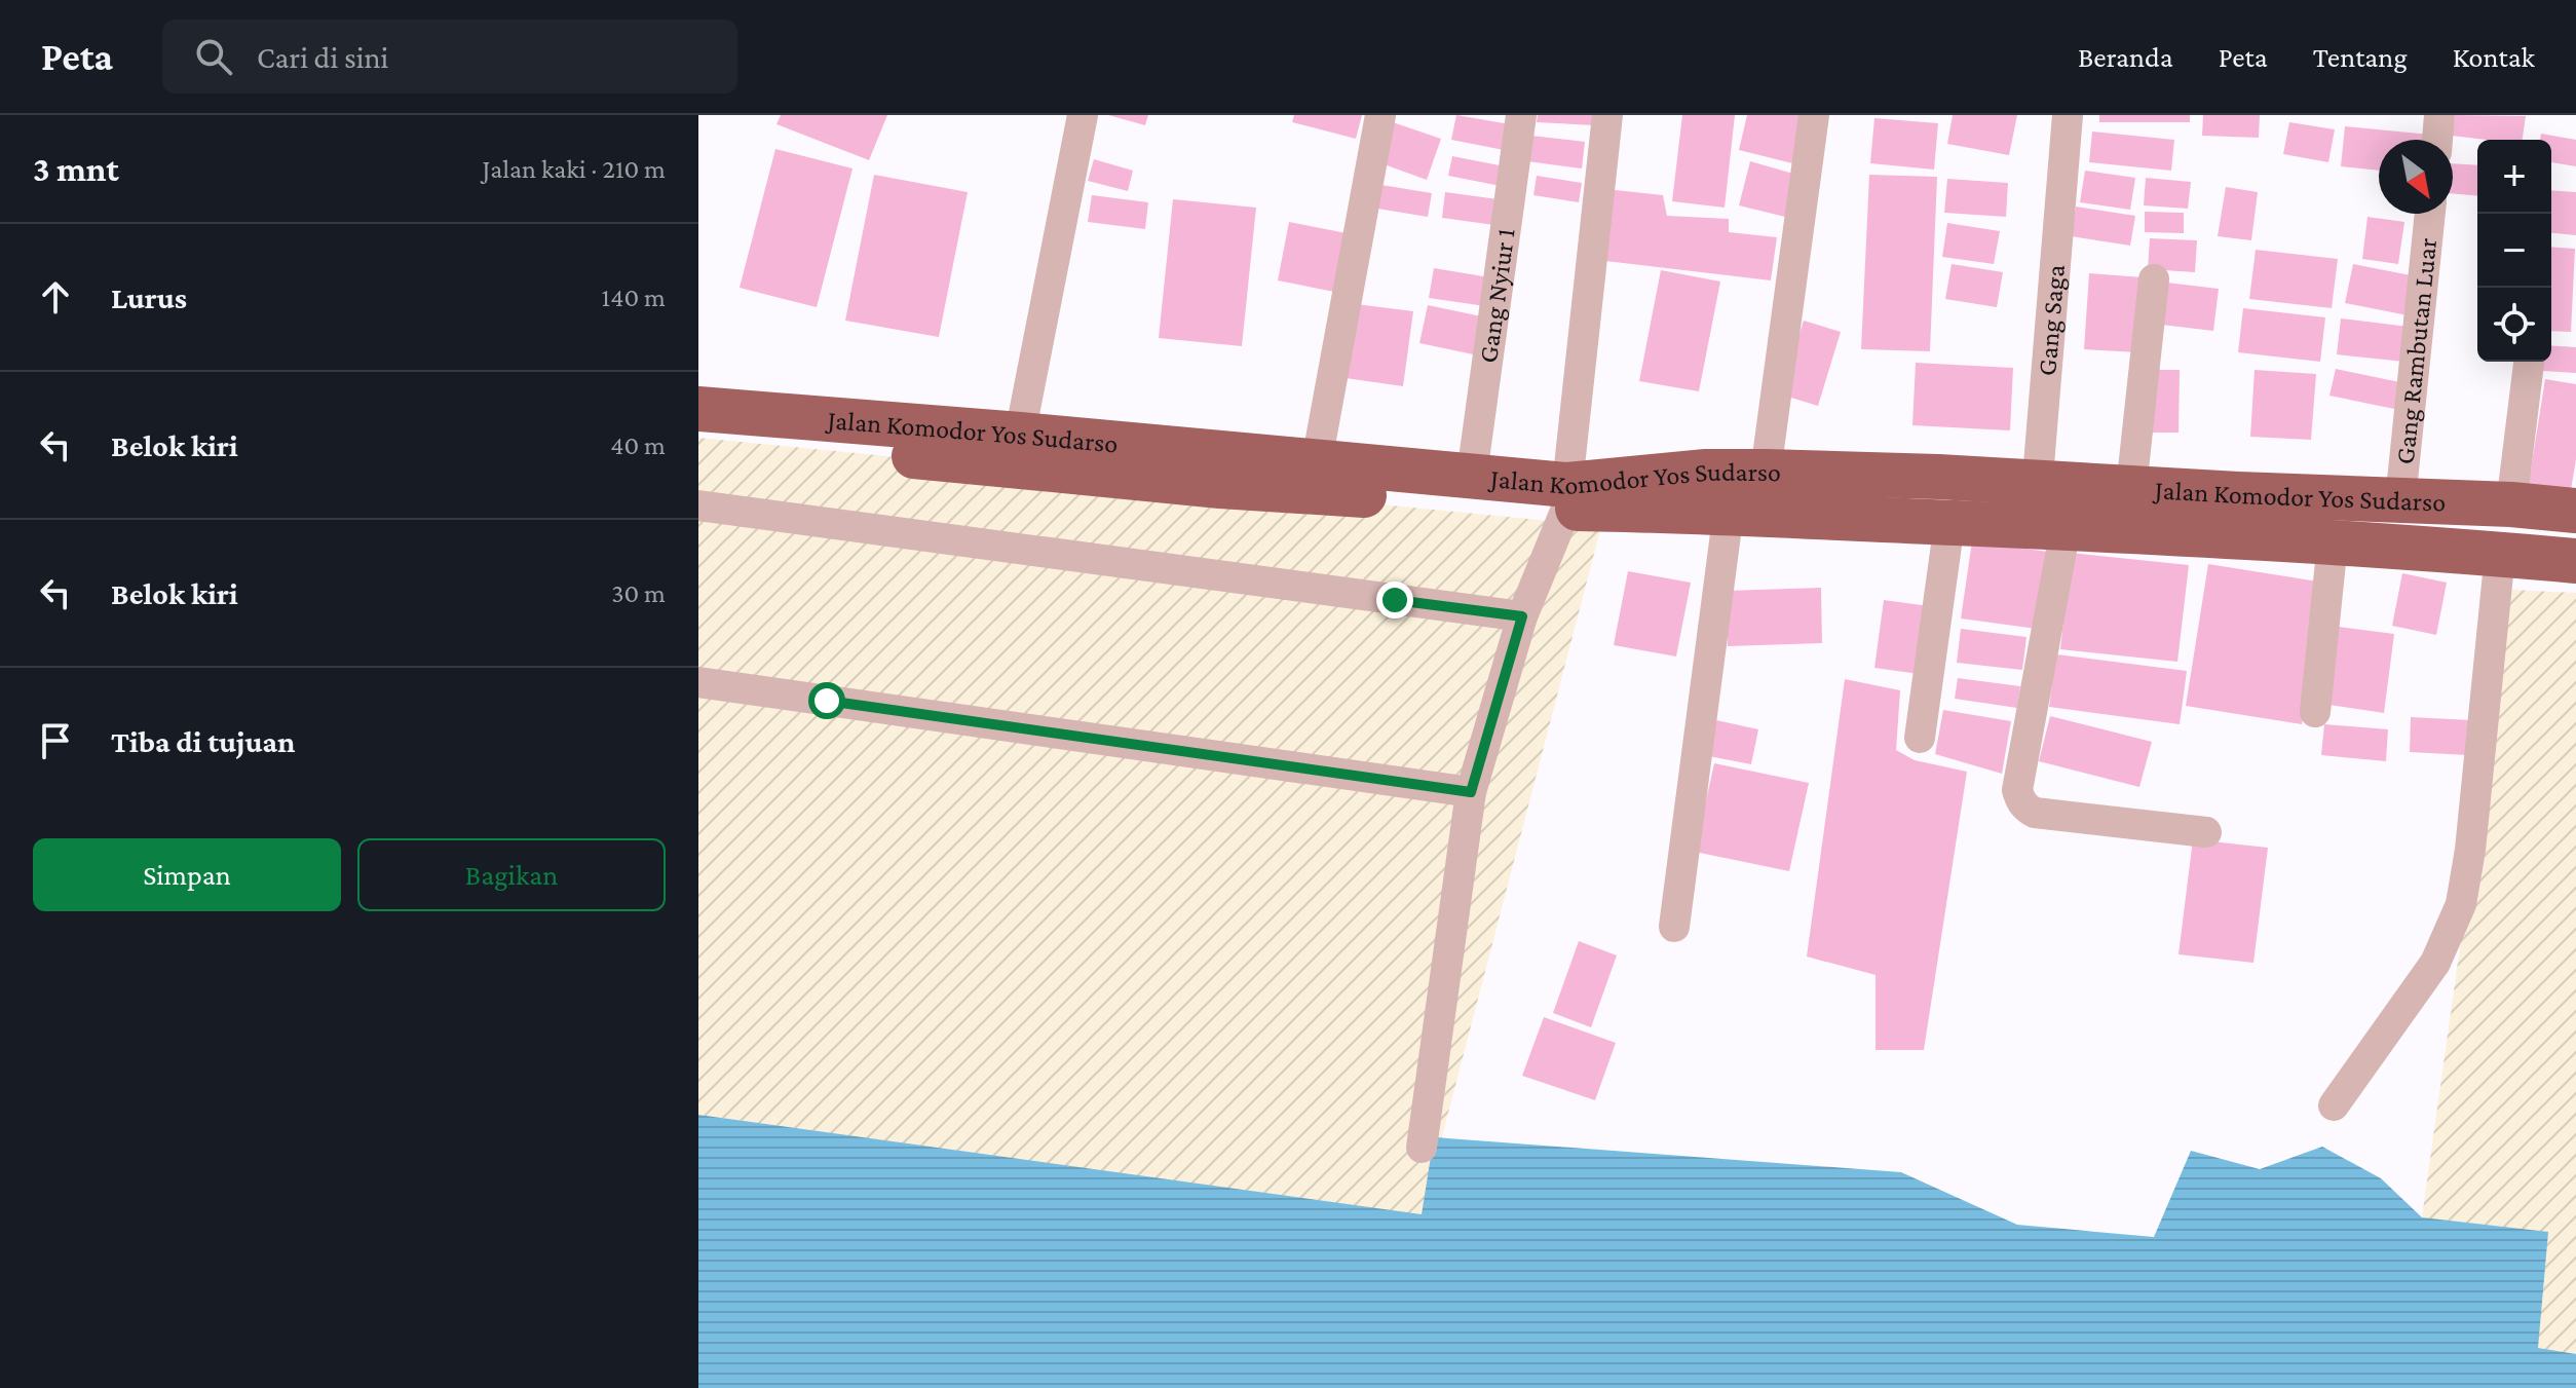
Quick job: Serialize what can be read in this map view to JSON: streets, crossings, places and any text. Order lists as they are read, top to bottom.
{
  "streets": {
    "highway": ["Jalan Komodor Yos Sudarso"],
    "street": ["Gang Nyiur 1", "Gang Saga", "Gang Rambutan Luar"]
  },
  "crossings": [
    ["Gang Nyiur 1", "Jalan Komodor Yos Sudarso"],
    ["Gang Saga", "Jalan Komodor Yos Sudarso"],
    ["Gang Rambutan Luar", "Jalan Komodor Yos Sudarso"]
  ],
  "north": "bottom right",
  "page": {
    "header": "Peta",
    "search": "Cari di sini",
    "nav": [
      "Beranda",
      "Peta",
      "Tentang",
      "Kontak"
    ],
    "heading": ["3 mnt", "Jalan kaki · 210 m"],
    "map_buttons": ["+", "−"],
    "list": [
      ["Lurus", "140 m"],
      ["Belok kiri", "40 m"],
      ["Belok kiri", "30 m"],
      "Tiba di tujuan"
    ],
    "buttons": ["Simpan", "Bagikan"]
  }
}
